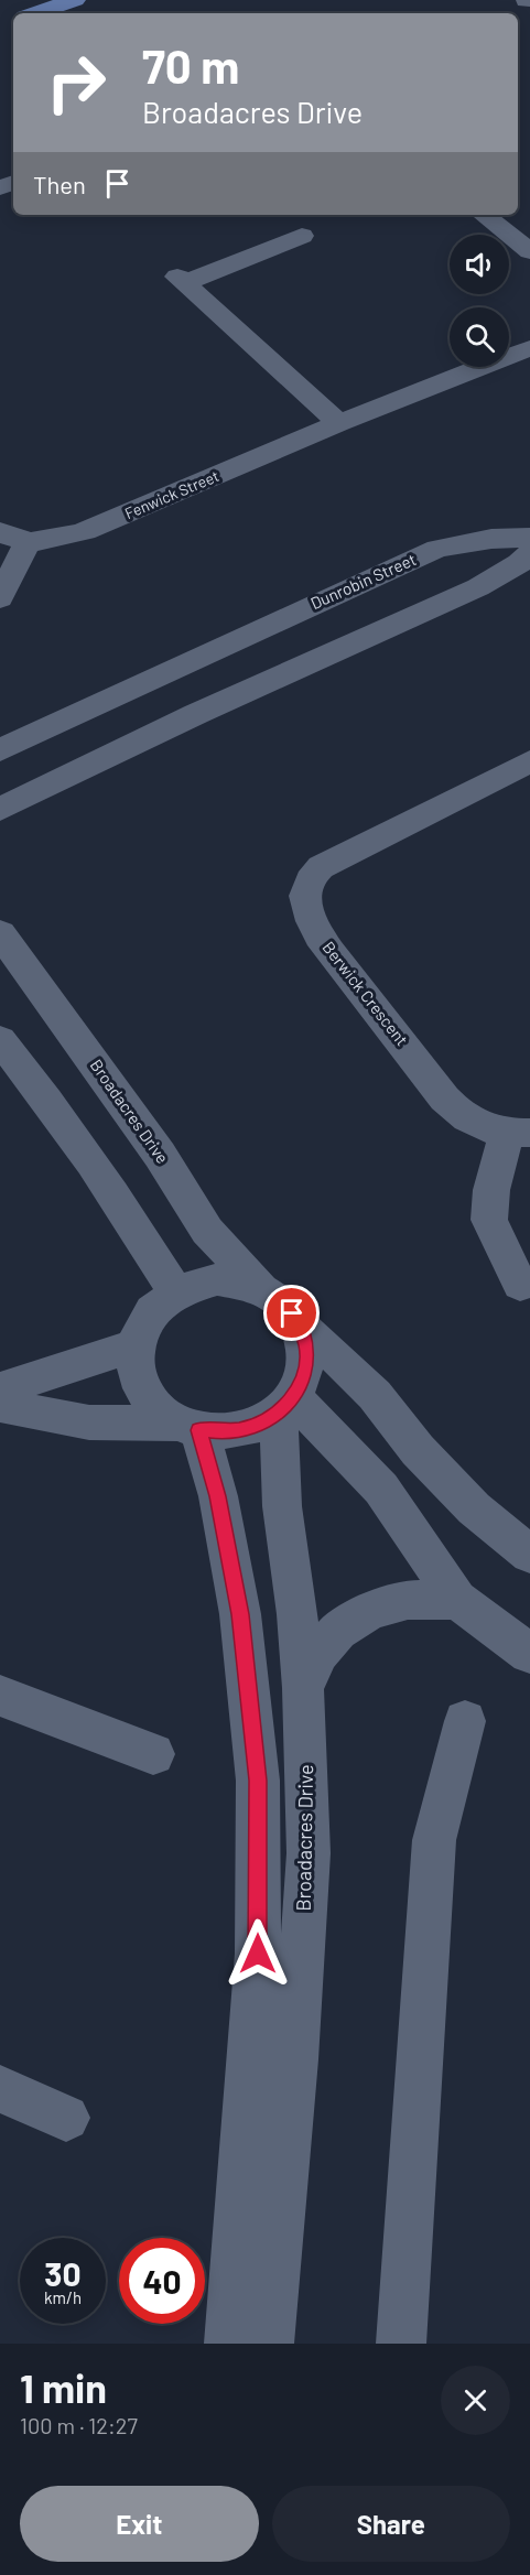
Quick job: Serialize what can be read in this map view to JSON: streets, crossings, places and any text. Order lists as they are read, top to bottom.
{
  "streets": {
    "street": [
      "Fenwick Street",
      "Dunrobin Street",
      "Berwick Crescent",
      "Broadacres Drive"
    ]
  },
  "page": {
    "turn": ["70 m", "Broadacres Drive"],
    "then": "Then",
    "speed": "30 km/h",
    "limit": "40",
    "heading": ["1 min", "100 m · 12:27"],
    "buttons": ["Exit", "Share"]
  }
}
